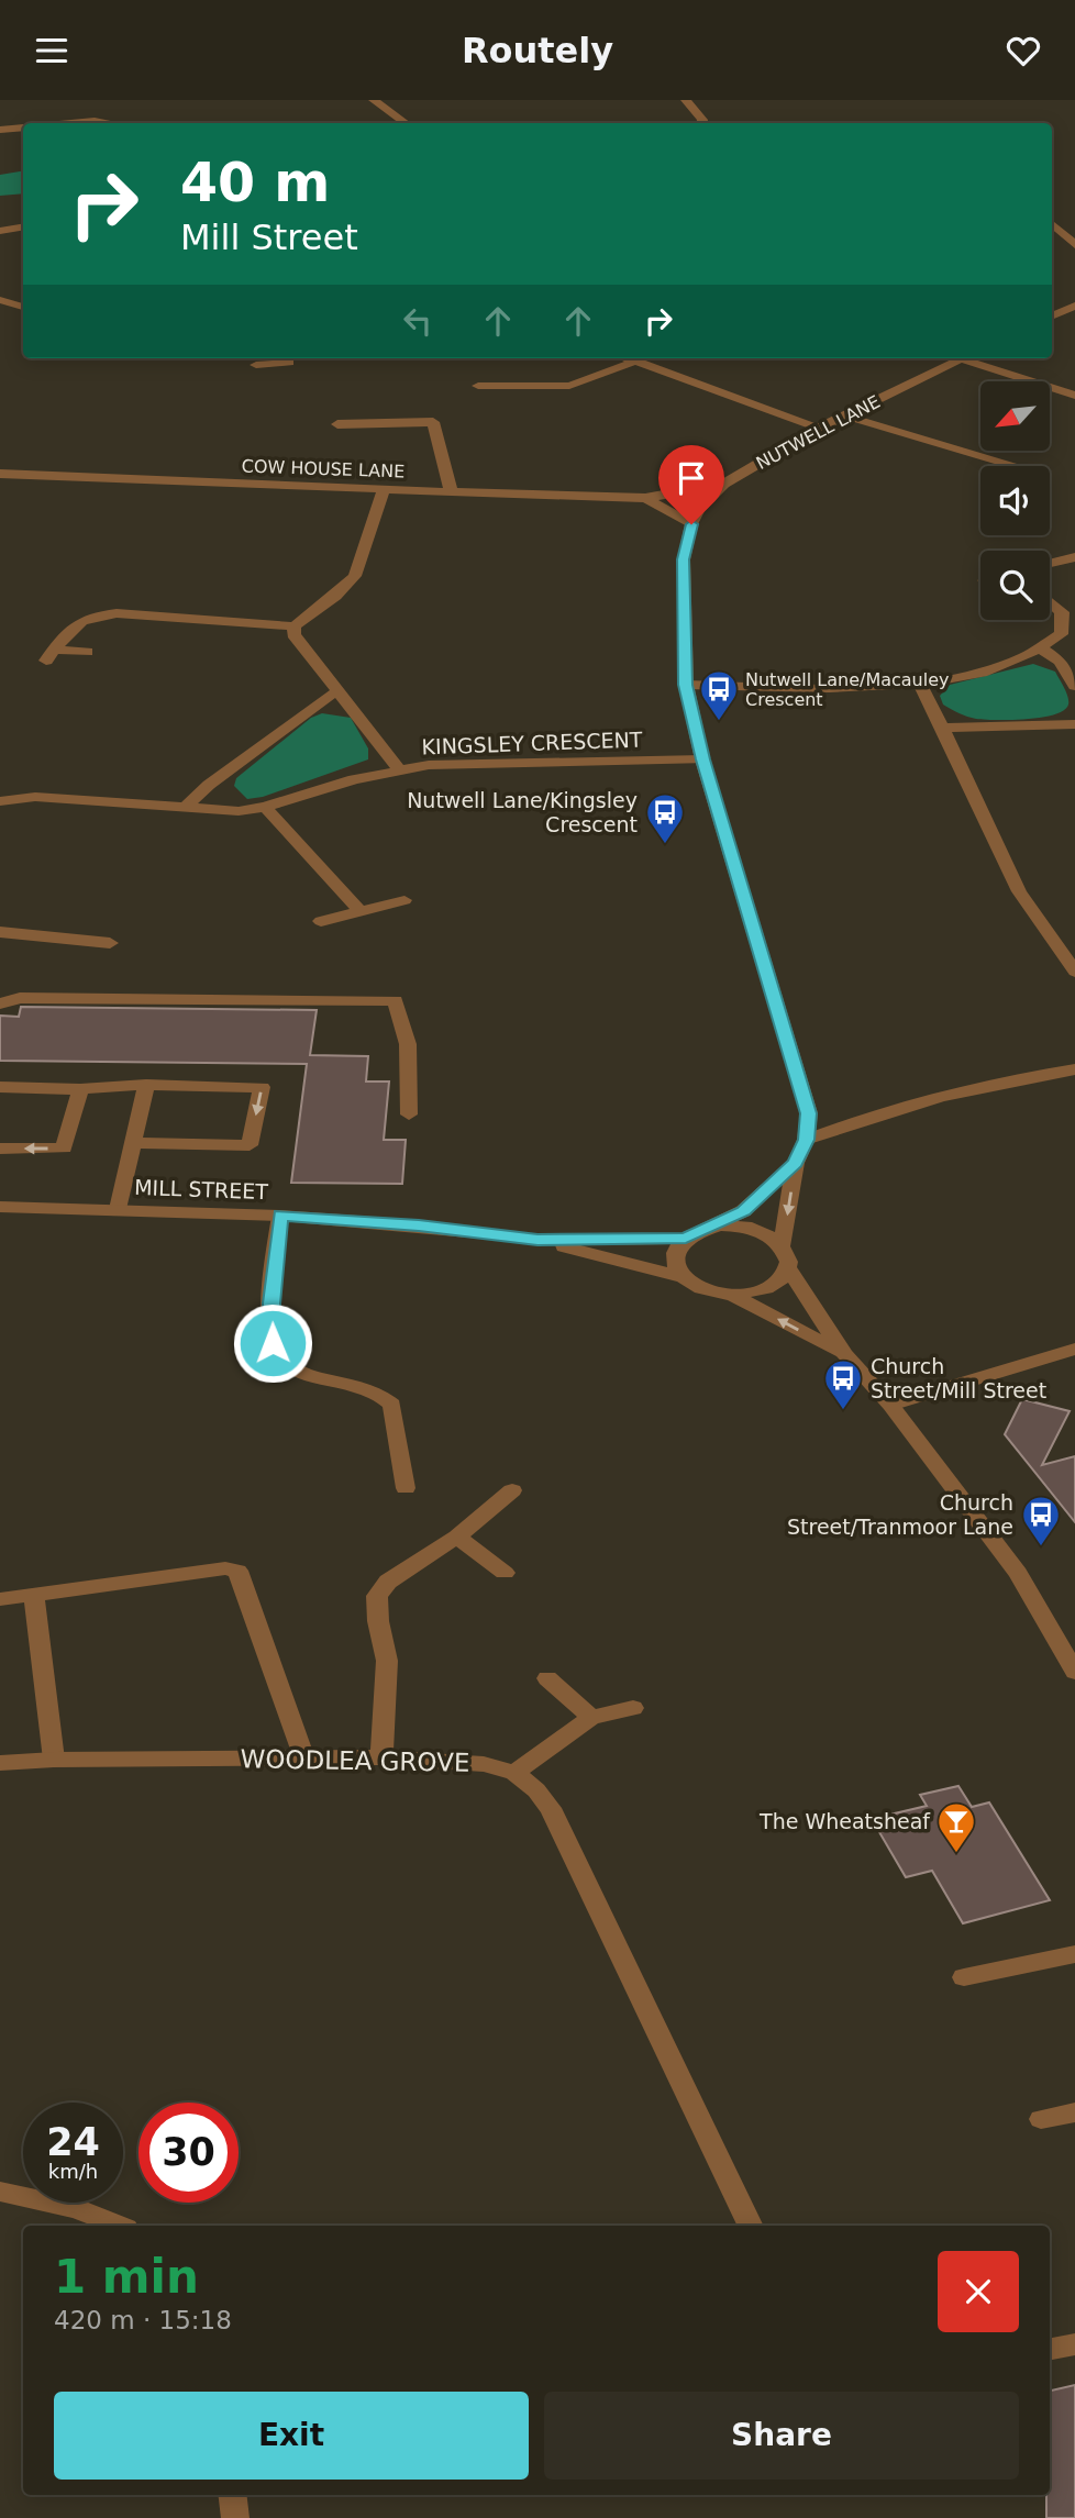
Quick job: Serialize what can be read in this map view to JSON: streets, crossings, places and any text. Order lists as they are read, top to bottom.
{
  "streets": {
    "street": [
      "NUTWELL LANE",
      "COW HOUSE LANE",
      "KINGSLEY CRESCENT",
      "MILL STREET",
      "WOODLEA GROVE"
    ]
  },
  "crossings": [
    ["NUTWELL LANE", "COW HOUSE LANE"],
    ["NUTWELL LANE", "KINGSLEY CRESCENT"],
    ["NUTWELL LANE", "MILL STREET"]
  ],
  "places": {
    "bus stop": [
      "Nutwell Lane/Macauley Crescent",
      "Nutwell Lane/Kingsley Crescent",
      "Church Street/Mill Street",
      "Church Street/Tranmoor Lane"
    ],
    "bar": ["The Wheatsheaf"]
  },
  "north": "bottom left",
  "page": {
    "header": "Routely",
    "turn": ["40 m", "Mill Street"],
    "speed": "24 km/h",
    "limit": "30",
    "heading": ["1 min", "420 m · 15:18"],
    "buttons": ["Exit", "Share"]
  }
}
